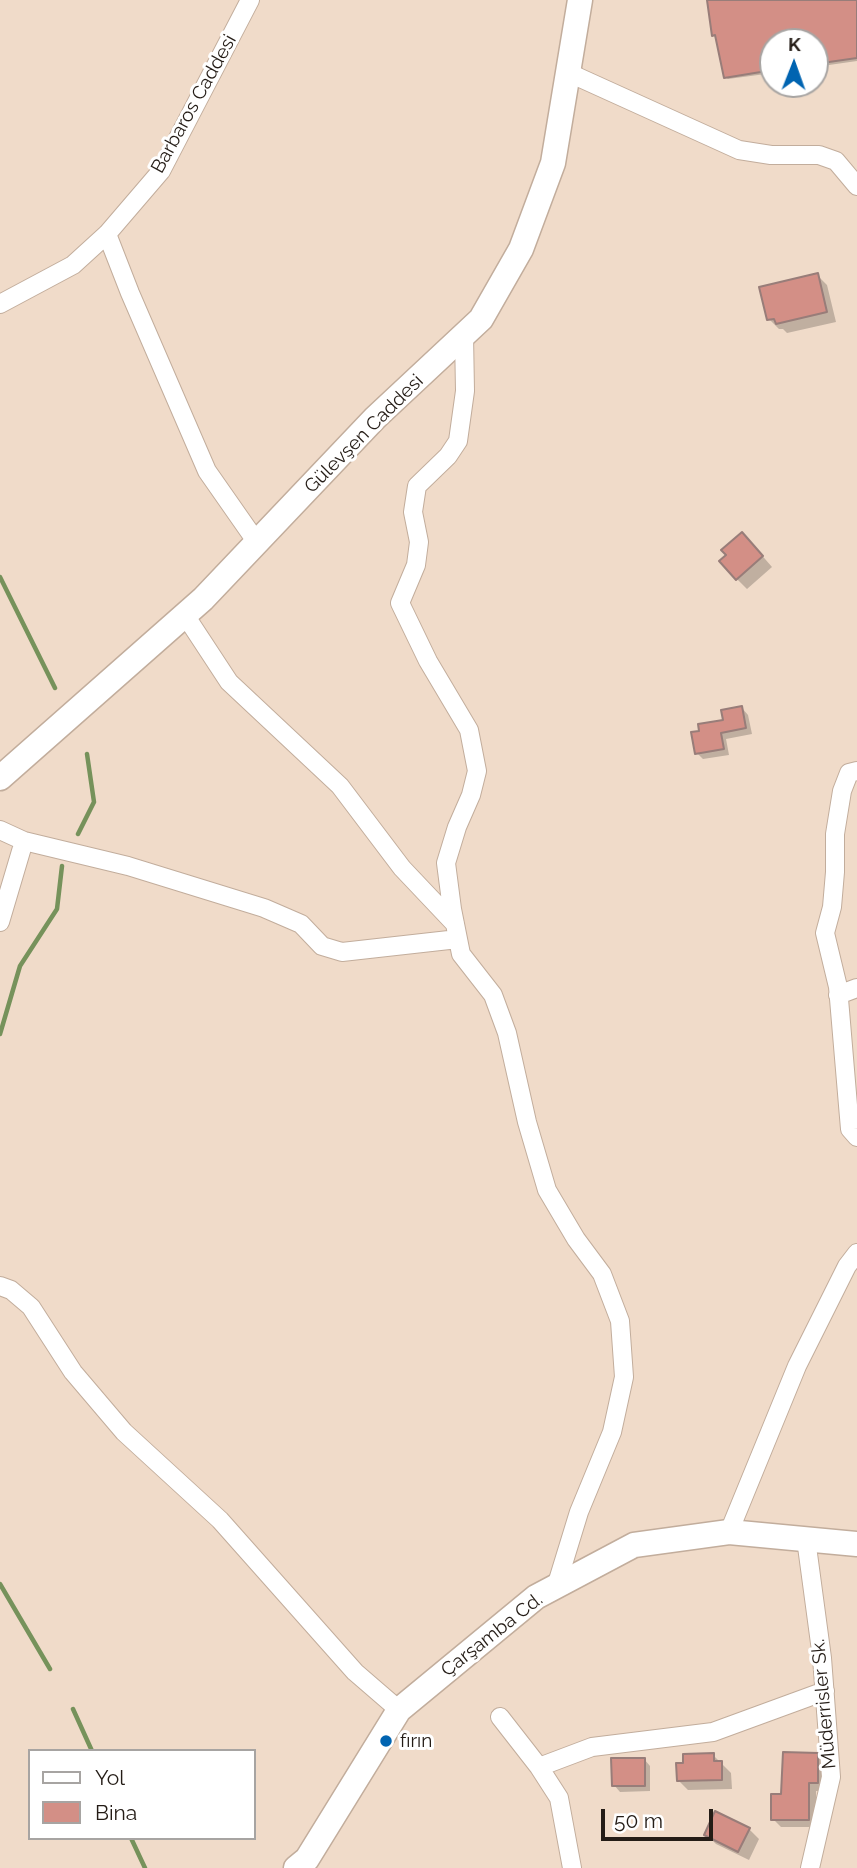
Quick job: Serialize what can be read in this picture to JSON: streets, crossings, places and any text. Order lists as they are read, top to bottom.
{
  "streets": {
    "street": [
      "Barbaros Caddesi",
      "Gülevşen Caddesi",
      "Çarşamba Cd.",
      "Müderrisler Sk."
    ]
  },
  "crossings": [
    ["Çarşamba Cd.", "Müderrisler Sk."]
  ],
  "places": ["fırın"],
  "legend": ["Yol", "Bina"],
  "scale_bar": "50 m",
  "north": "top"
}
